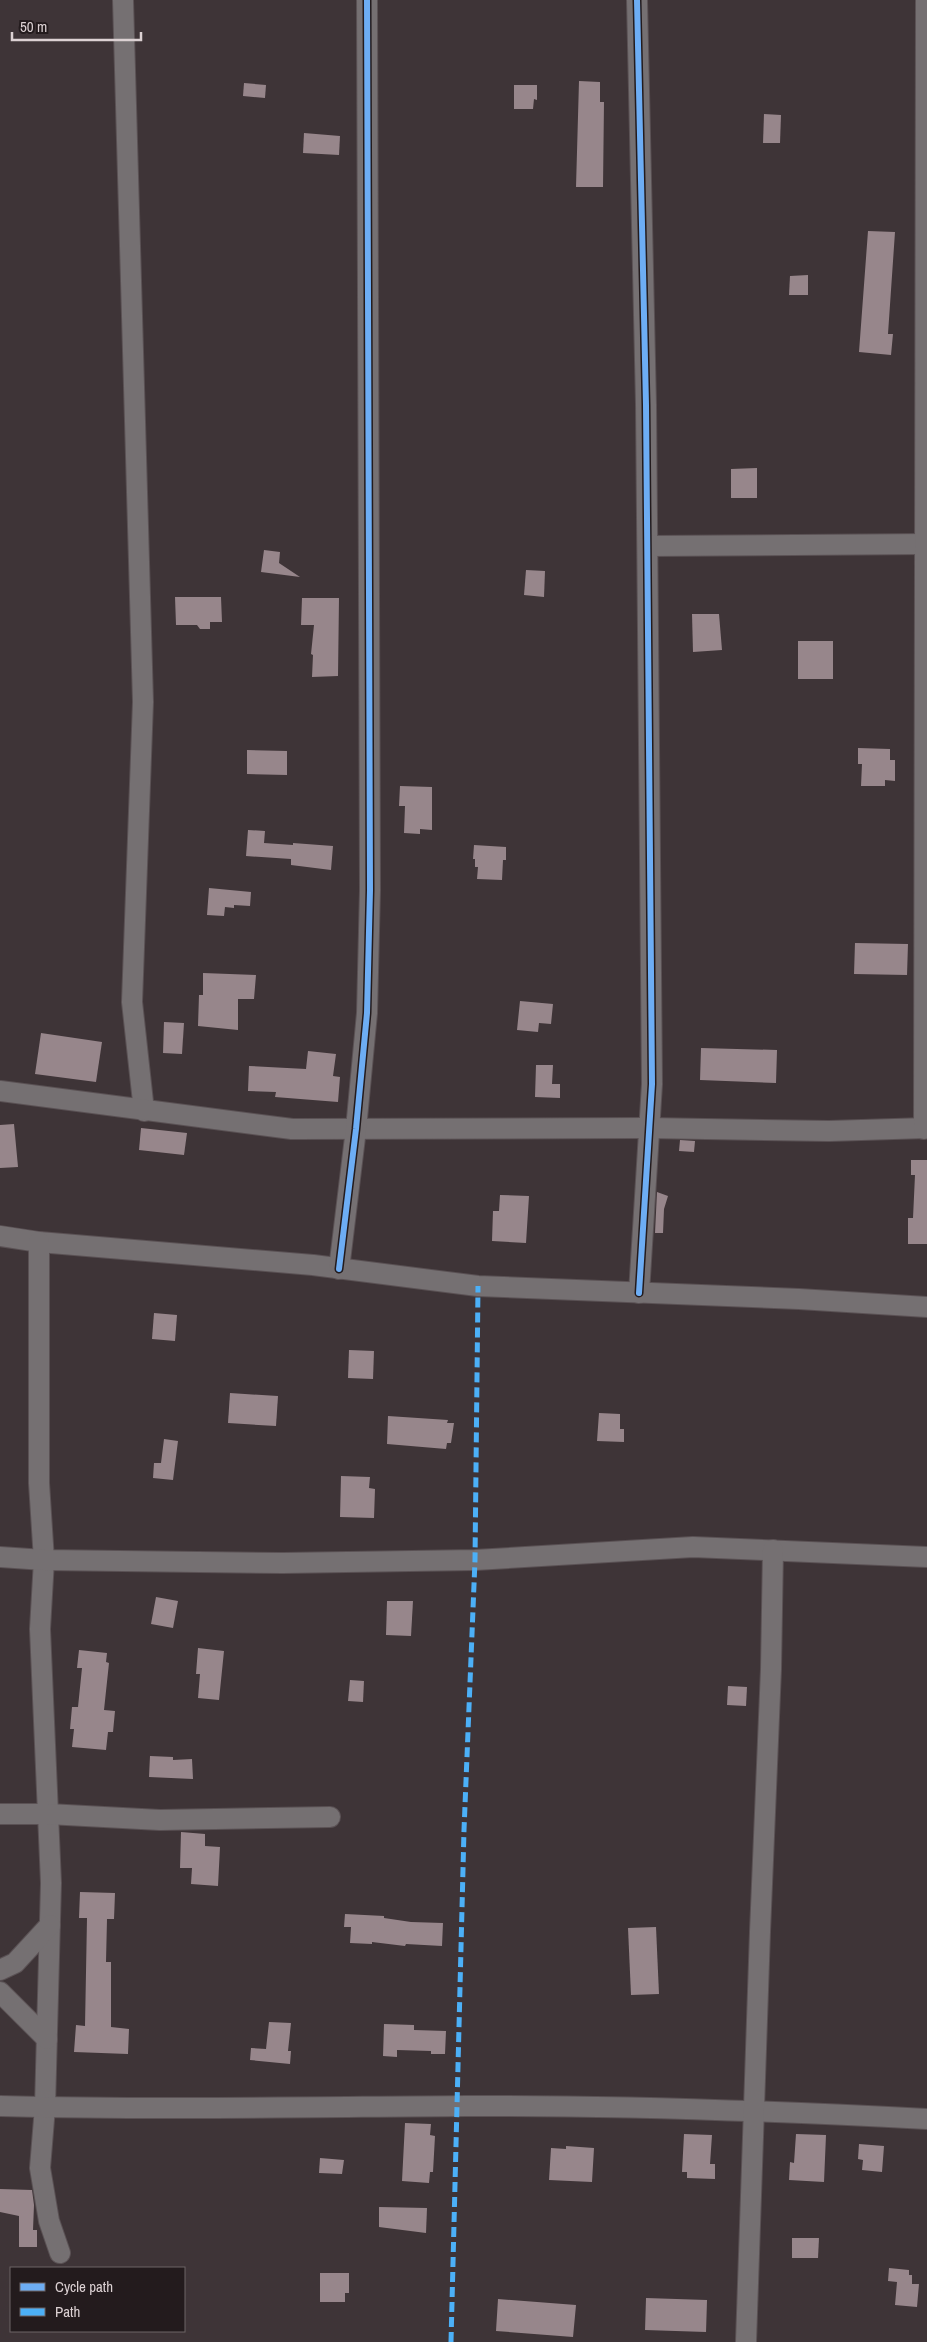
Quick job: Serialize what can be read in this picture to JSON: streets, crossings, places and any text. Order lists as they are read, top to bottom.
{
  "legend": ["Cycle path", "Path"],
  "scale_bar": "50 m"
}
